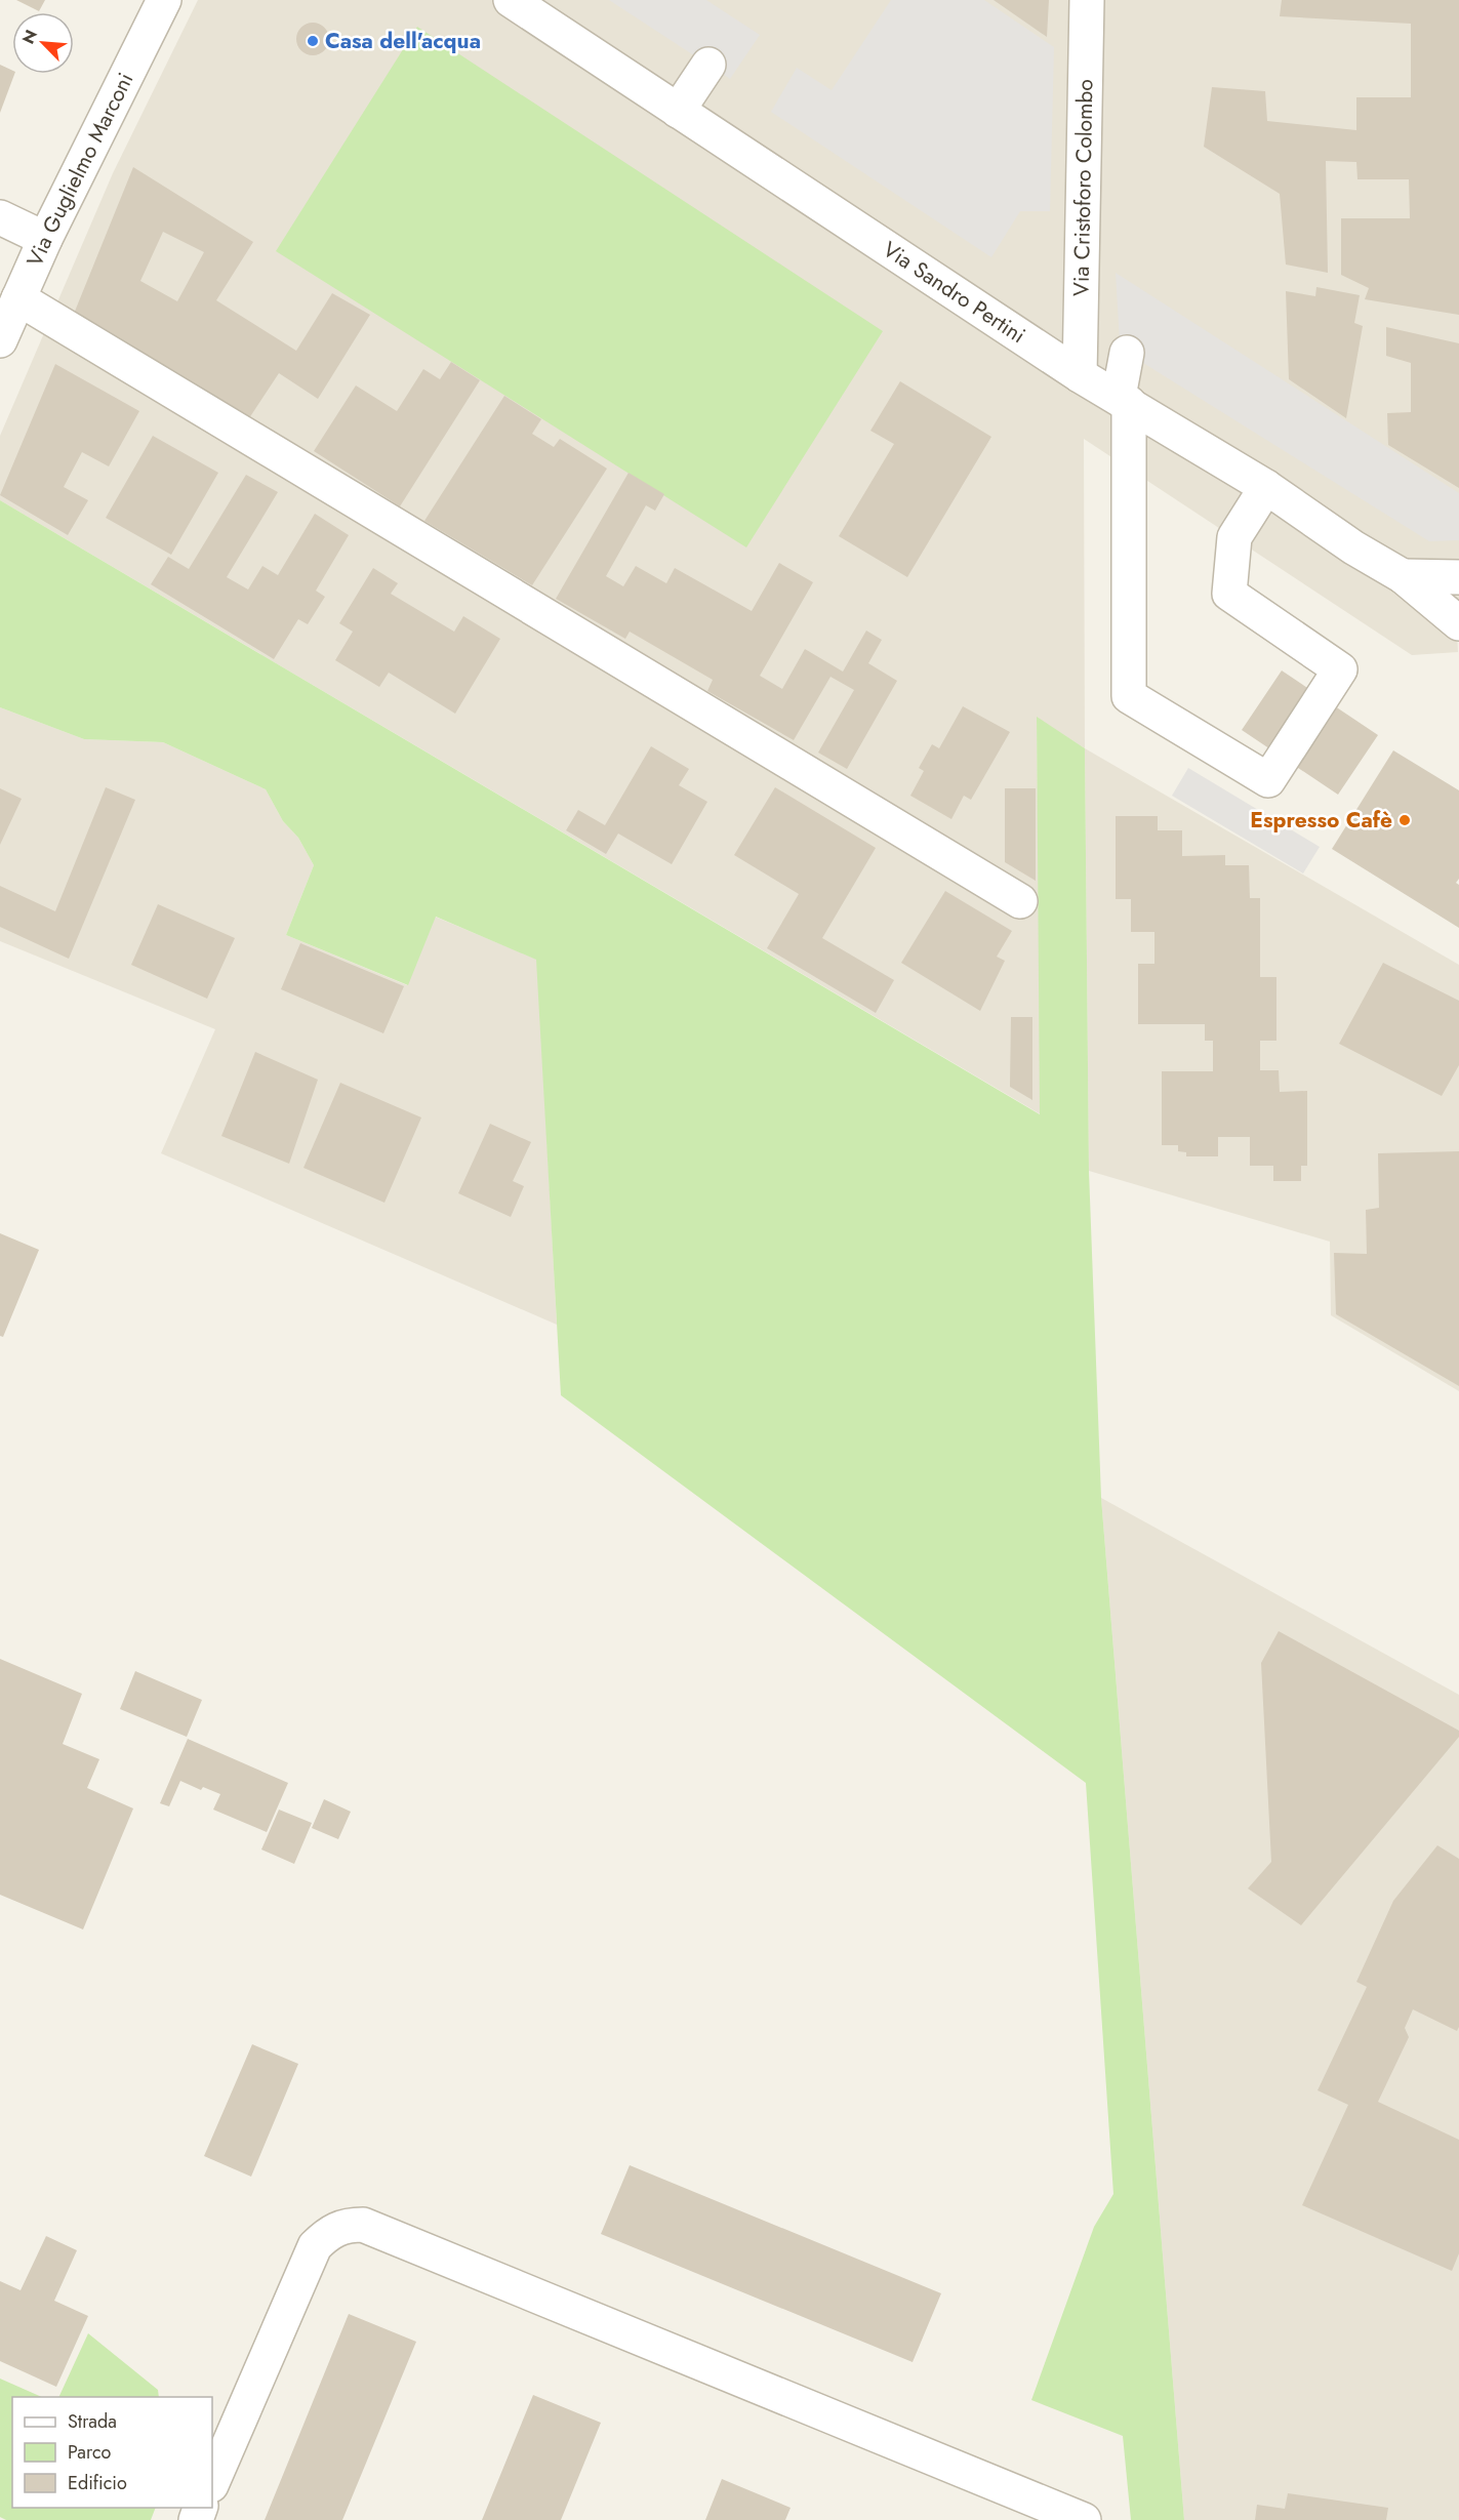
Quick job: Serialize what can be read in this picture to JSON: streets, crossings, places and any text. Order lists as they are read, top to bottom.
{
  "streets": {
    "street": ["Via Guglielmo Marconi", "Via Cristoforo Colombo", "Via Sandro Pertini"]
  },
  "crossings": [
    ["Via Cristoforo Colombo", "Via Sandro Pertini"]
  ],
  "places": ["Casa dell'acqua", "Espresso Cafè"],
  "legend": ["Strada", "Parco", "Edificio"],
  "north": "top left"
}
